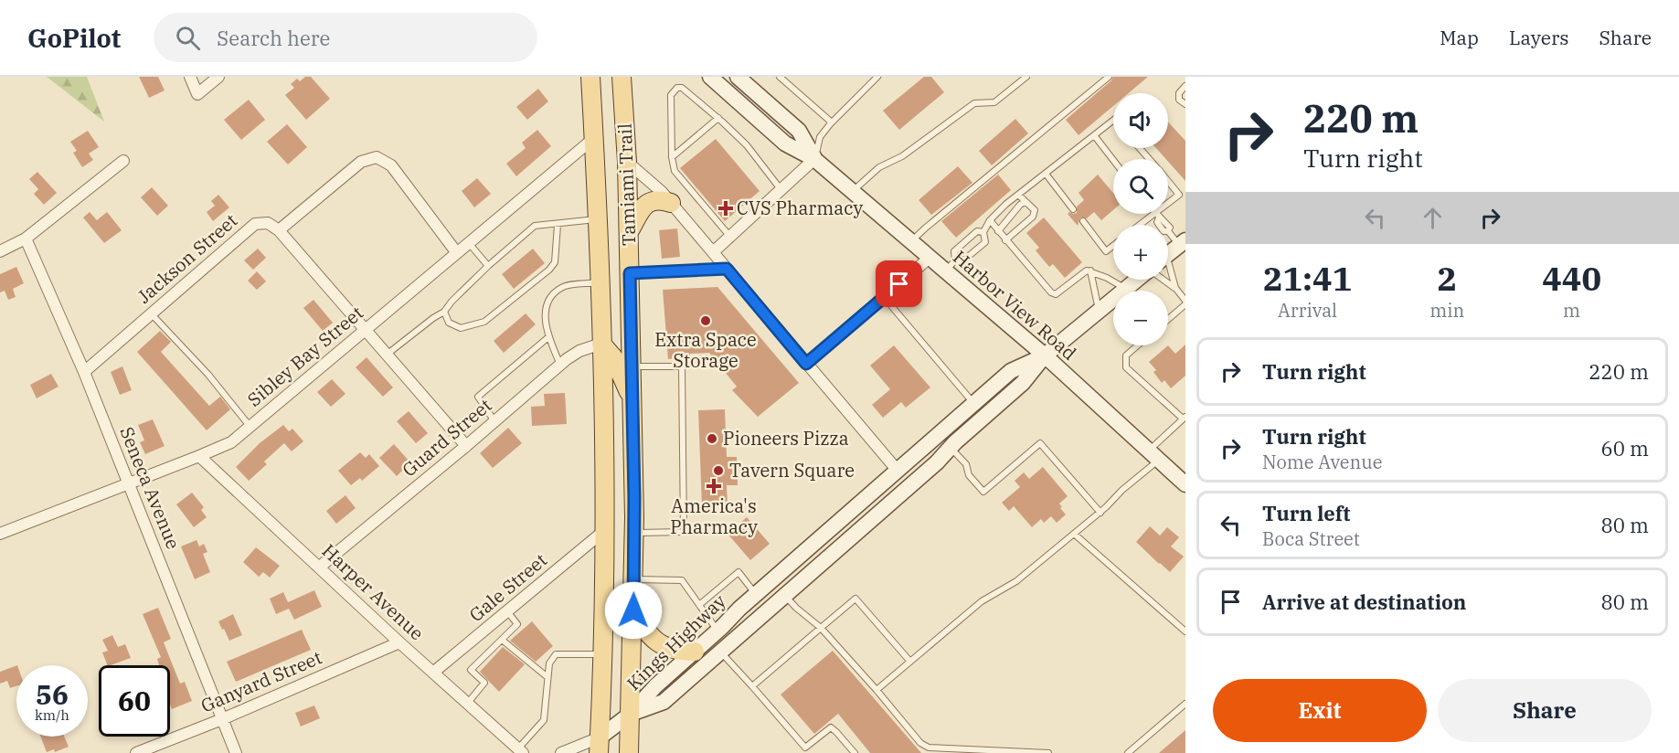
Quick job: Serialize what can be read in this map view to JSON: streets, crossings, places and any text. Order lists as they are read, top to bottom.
{
  "streets": {
    "main road": ["Tamiami Trail", "Harbor View Road", "Kings Highway"],
    "street": [
      "Jackson Street",
      "Sibley Bay Street",
      "Guard Street",
      "Seneca Avenue",
      "Gale Street",
      "Harper Avenue",
      "Ganyard Street"
    ]
  },
  "crossings": [
    ["Tamiami Trail", "Sibley Bay Street"],
    ["Tamiami Trail", "Guard Street"],
    ["Tamiami Trail", "Gale Street"],
    ["Tamiami Trail", "Kings Highway"],
    ["Jackson Street", "Seneca Avenue"],
    ["Harbor View Road", "Kings Highway"],
    ["Sibley Bay Street", "Seneca Avenue"],
    ["Sibley Bay Street", "Harper Avenue"],
    ["Guard Street", "Harper Avenue"],
    ["Seneca Avenue", "Ganyard Street"],
    ["Gale Street", "Harper Avenue"],
    ["Harper Avenue", "Ganyard Street"]
  ],
  "places": {
    "health": ["CVS Pharmacy", "America's Pharmacy"],
    "other": ["Extra Space Storage", "Pioneers Pizza", "Tavern Square"]
  },
  "page": {
    "header": "GoPilot",
    "search": "Search here",
    "nav": ["Map", "Layers", "Share"],
    "turn": ["220 m", "Turn right"],
    "map_buttons": ["+", "−"],
    "eta": [
      "21:41",
      "Arrival",
      "2",
      "min",
      "440",
      "m"
    ],
    "list": [
      {
        "name": "Turn right",
        "value": "220 m"
      },
      {
        "name": "Turn right",
        "note": "Nome Avenue",
        "value": "60 m"
      },
      {
        "name": "Turn left",
        "note": "Boca Street",
        "value": "80 m"
      },
      {
        "name": "Arrive at destination",
        "value": "80 m"
      }
    ],
    "speed": "56 km/h",
    "limit": "60",
    "buttons": ["Exit", "Share"]
  }
}
